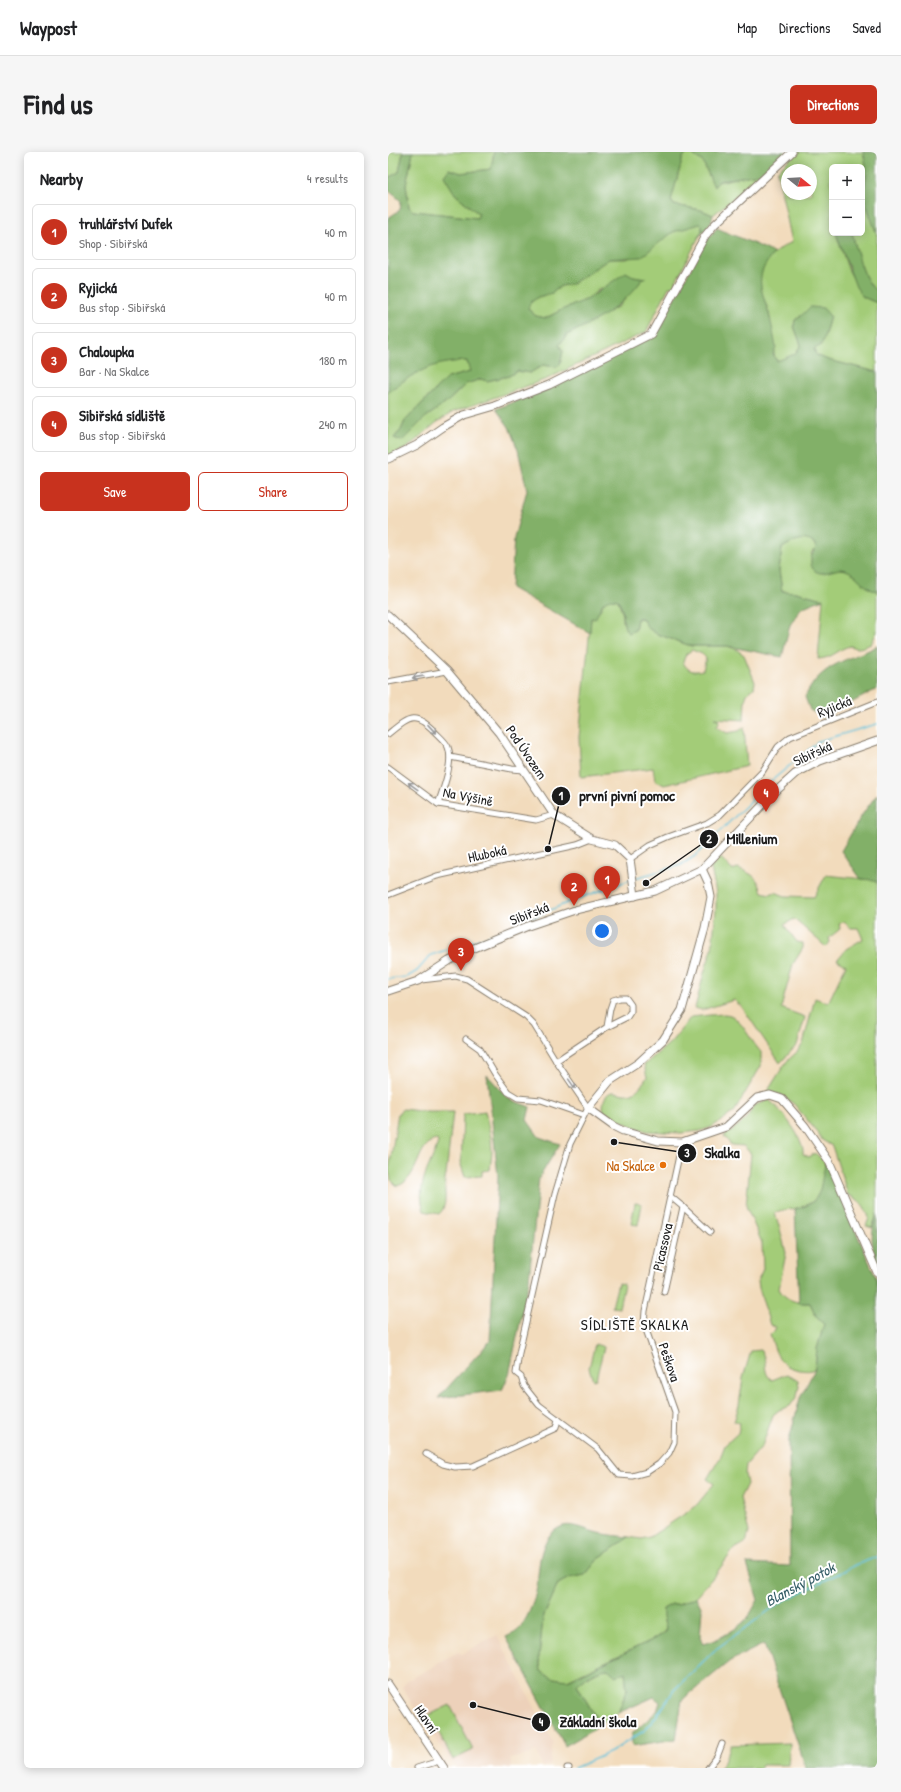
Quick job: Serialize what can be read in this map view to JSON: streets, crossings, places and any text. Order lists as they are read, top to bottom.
{
  "streets": {
    "street": [
      "Ryjická",
      "Pod Úvozem",
      "Sibiřská",
      "Na Výšině",
      "Hluboká",
      "Picassova",
      "Peškova",
      "Hlavní"
    ]
  },
  "crossings": [
    ["Ryjická", "Pod Úvozem"],
    ["Pod Úvozem", "Na Výšině"],
    ["Pod Úvozem", "Hluboká"],
    ["Picassova", "Peškova"]
  ],
  "districts": ["SÍDLIŠTĚ SKALKA"],
  "water": ["Blanský potok"],
  "places": [
    "první pivní pomoc",
    "Millenium",
    "Skalka",
    "Na Skalce",
    "Základní škola"
  ],
  "north": "right",
  "page": {
    "header": "Waypost",
    "nav": ["Map", "Directions", "Saved"],
    "title": "Find us",
    "buttons": [
      "Directions",
      ["Save", "Share"]
    ],
    "heading": ["Nearby", "4 results"],
    "map_buttons": ["+", "−"],
    "list": [
      {
        "mark": "1",
        "name": "truhlářství Dufek",
        "note": "Shop · Sibiřská",
        "value": "40 m"
      },
      {
        "mark": "2",
        "name": "Ryjická",
        "note": "Bus stop · Sibiřská",
        "value": "40 m"
      },
      {
        "mark": "3",
        "name": "Chaloupka",
        "note": "Bar · Na Skalce",
        "value": "180 m"
      },
      {
        "mark": "4",
        "name": "Sibiřská sídliště",
        "note": "Bus stop · Sibiřská",
        "value": "240 m"
      }
    ],
    "pins": [
      "4",
      "1",
      "2",
      "3"
    ]
  }
}
